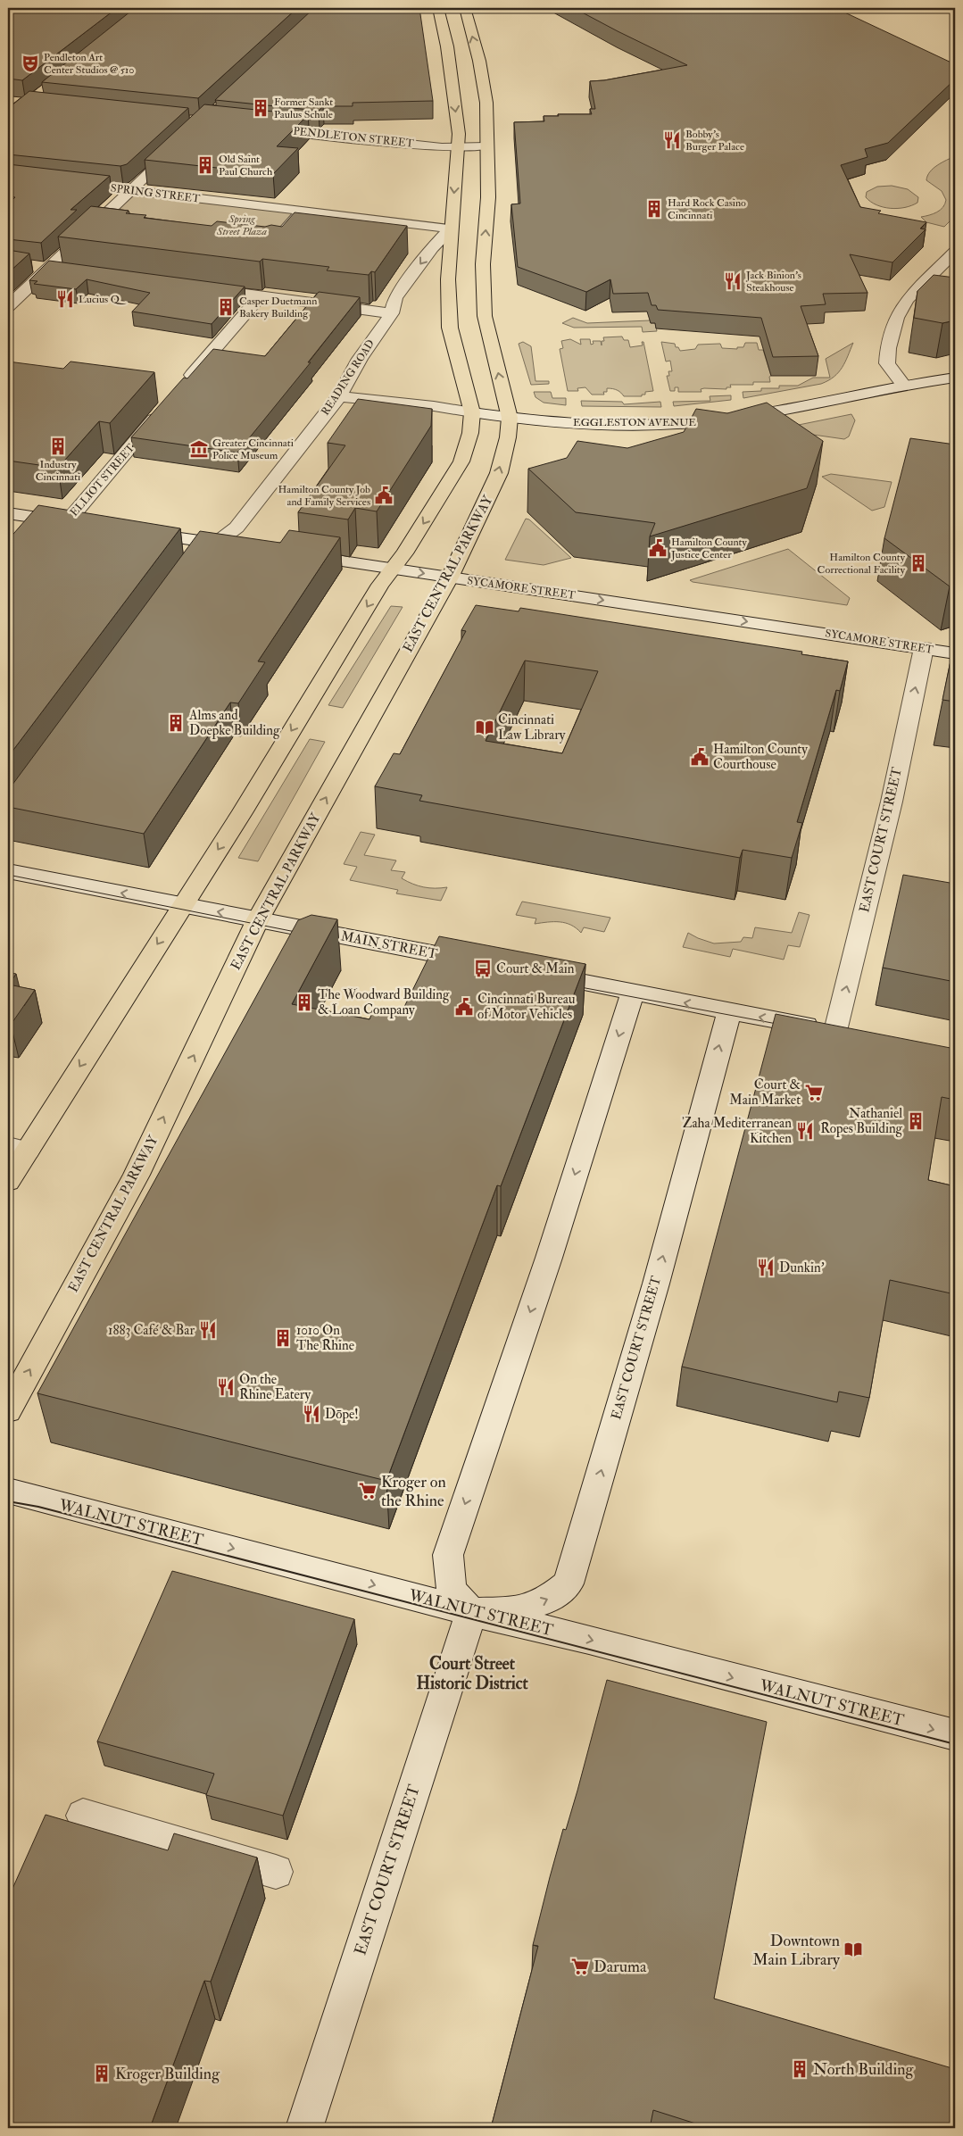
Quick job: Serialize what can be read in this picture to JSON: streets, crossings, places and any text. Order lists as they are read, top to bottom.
{
  "streets": {
    "main road": ["EAST CENTRAL PARKWAY"],
    "street": [
      "PENDLETON STREET",
      "SPRING STREET",
      "READING ROAD",
      "EGGLESTON AVENUE",
      "ELLIOT STREET",
      "SYCAMORE STREET",
      "EAST COURT STREET",
      "MAIN STREET",
      "WALNUT STREET"
    ]
  },
  "crossings": [
    ["SPRING STREET", "READING ROAD"],
    ["READING ROAD", "EGGLESTON AVENUE"],
    ["EGGLESTON AVENUE", "EAST CENTRAL PARKWAY"],
    ["EAST CENTRAL PARKWAY", "SYCAMORE STREET"],
    ["EAST CENTRAL PARKWAY", "MAIN STREET"],
    ["SYCAMORE STREET", "EAST COURT STREET"],
    ["EAST COURT STREET", "WALNUT STREET"]
  ],
  "one_way": ["SYCAMORE STREET", "MAIN STREET", "WALNUT STREET"],
  "districts": ["Court Street Historic District"],
  "parks": ["Spring Street Plaza"],
  "places": {
    "theatre": ["Pendleton Art Center Studios @ 510"],
    "building": [
      "Former Sankt Paulus Schule",
      "Old Saint Paul Church",
      "Hard Rock Casino Cincinnati",
      "Casper Duetmann Bakery Building",
      "Industry Cincinnati",
      "Hamilton County Correctional Facility",
      "Alms and Doepke Building",
      "The Woodward Building & Loan Company",
      "Nathaniel Ropes Building",
      "1010 On The Rhine",
      "North Building",
      "Kroger Building"
    ],
    "restaurant": [
      "Bobby’s Burger Palace",
      "Jack Binion’s Steakhouse",
      "Lucius Q",
      "Zaha Mediterranean Kitchen",
      "Dunkin'",
      "1883 Café & Bar",
      "On the Rhine Eatery",
      "Dōpe!"
    ],
    "museum": ["Greater Cincinnati Police Museum"],
    "public building": [
      "Hamilton County Job and Family Services",
      "Hamilton County Justice Center",
      "Hamilton County Courthouse",
      "Cincinnati Bureau of Motor Vehicles"
    ],
    "library": ["Cincinnati Law Library", "Downtown Main Library"],
    "bus stop": ["Court & Main"],
    "supermarket": ["Court & Main Market", "Kroger on the Rhine", "Daruma"]
  }
}
